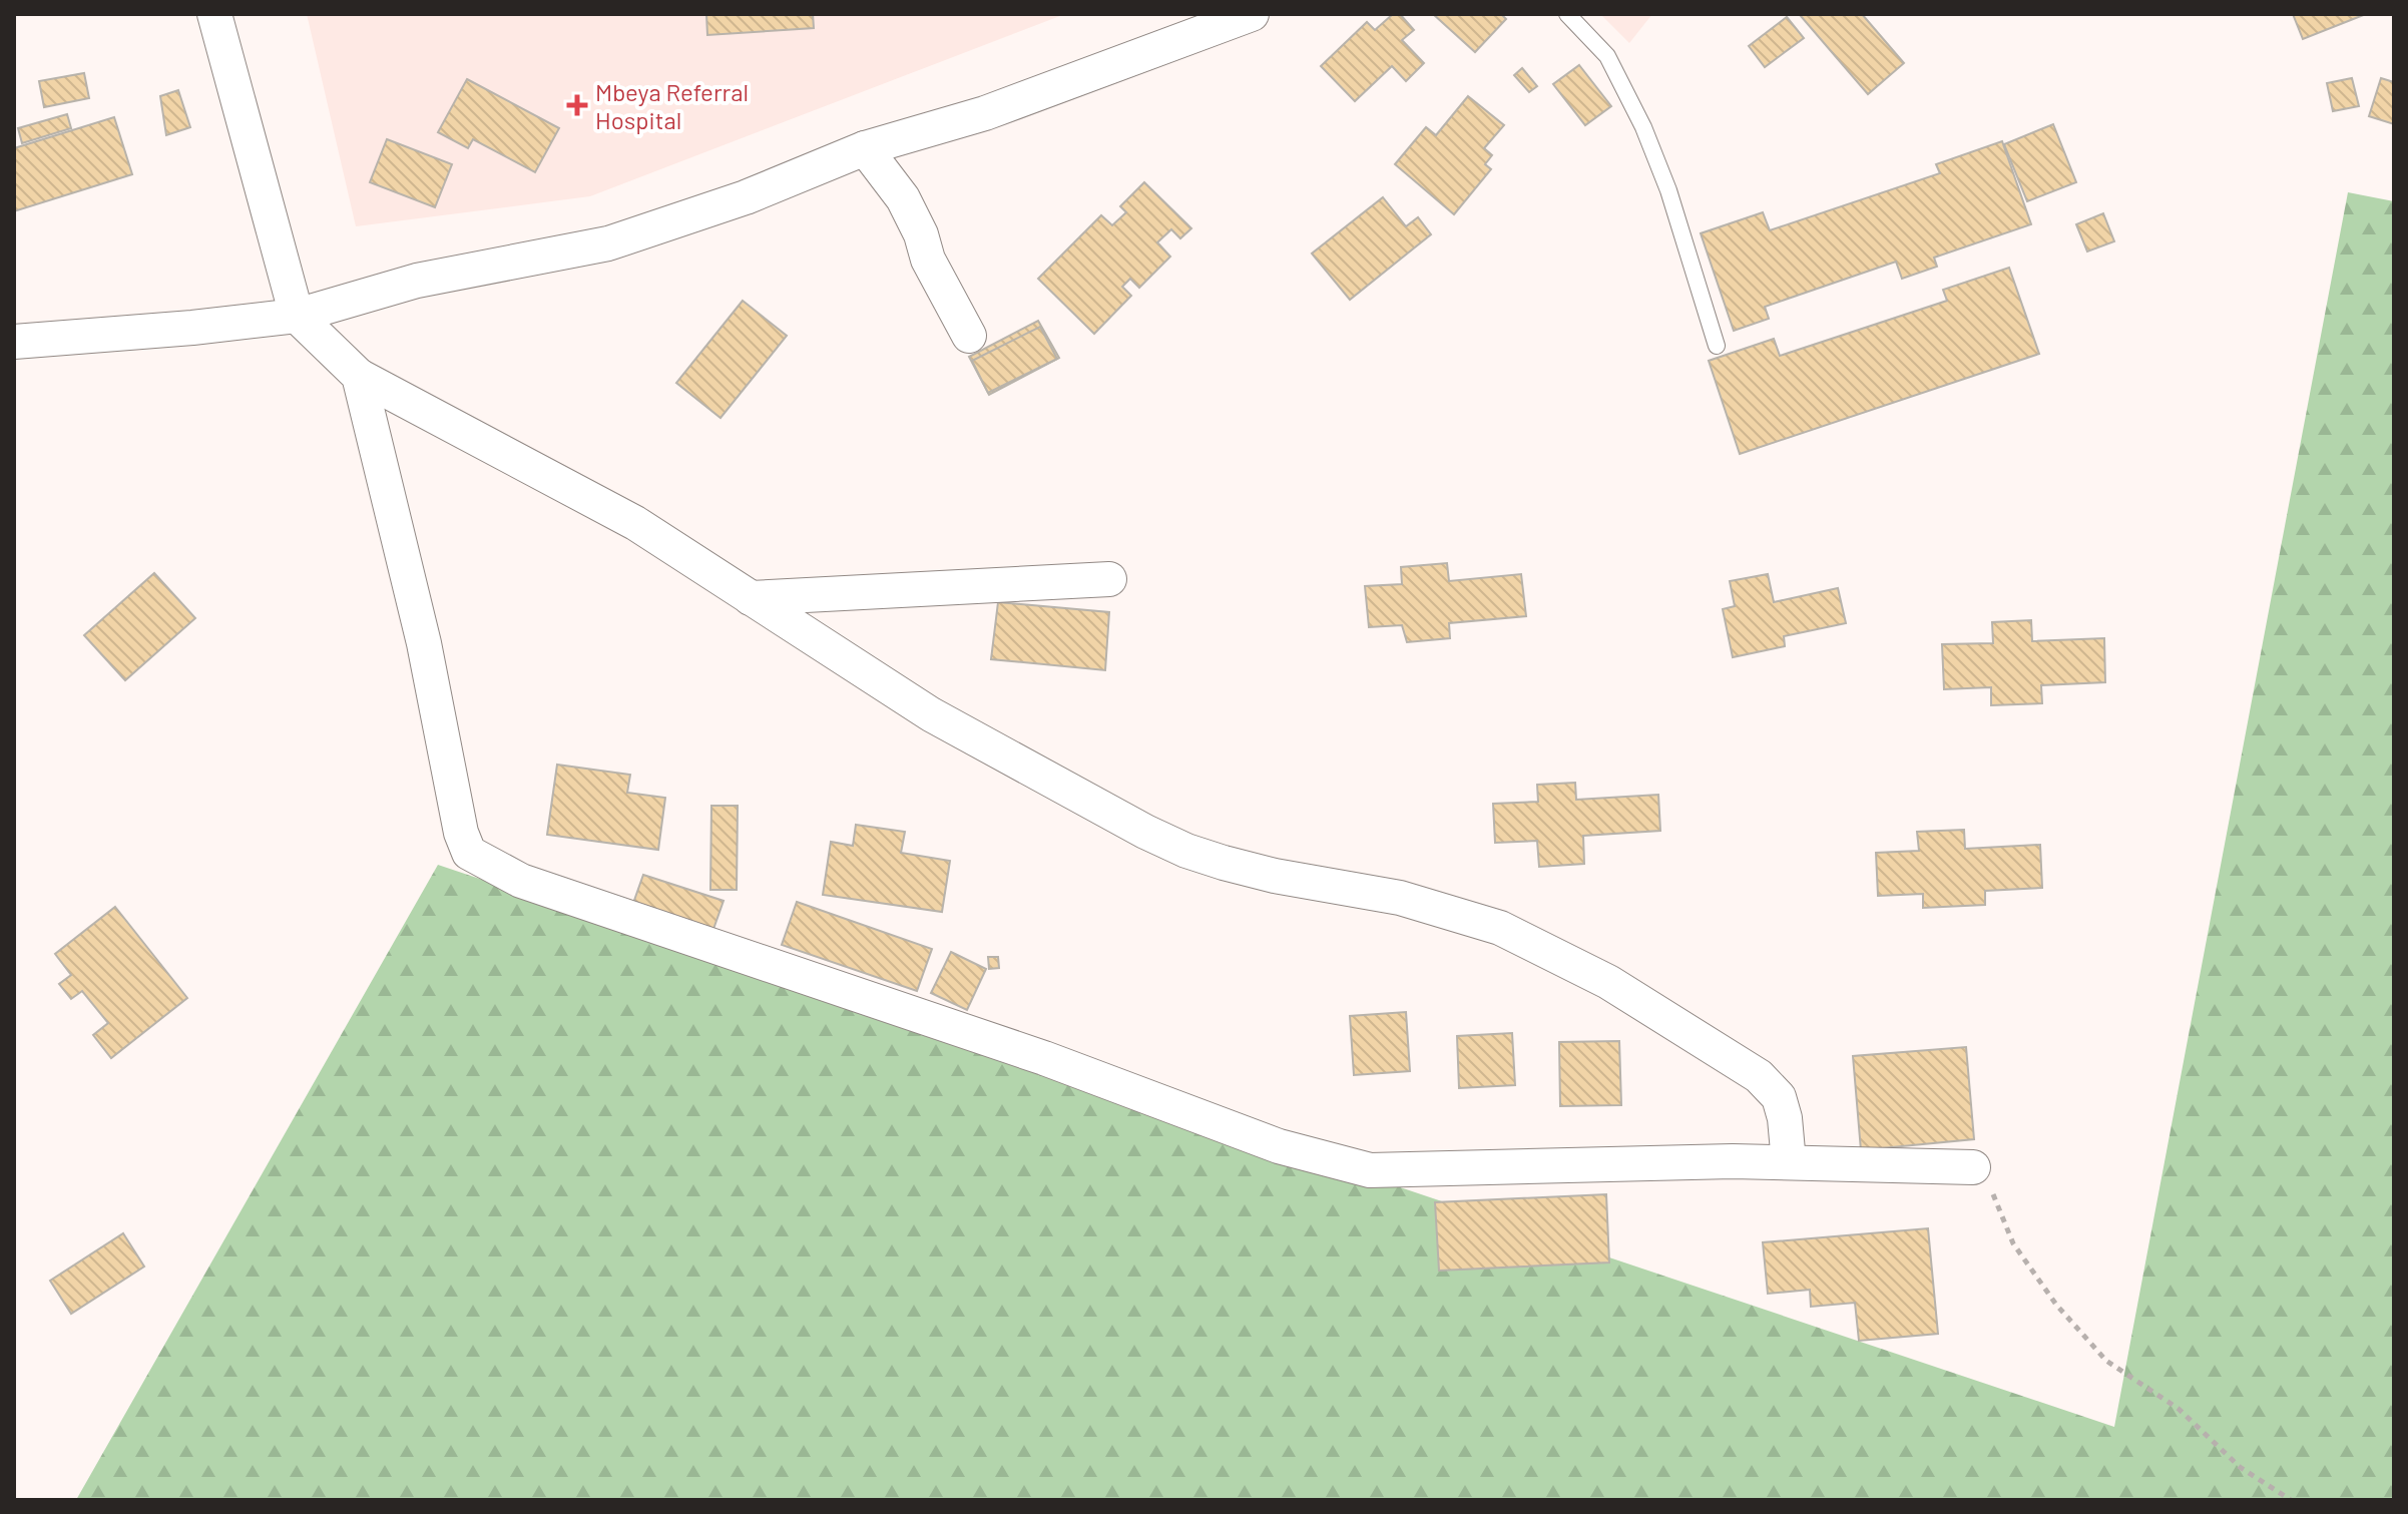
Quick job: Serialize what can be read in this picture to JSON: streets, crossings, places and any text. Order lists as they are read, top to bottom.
{
  "places": {
    "health": ["Mbeya Referral Hospital"]
  }
}
